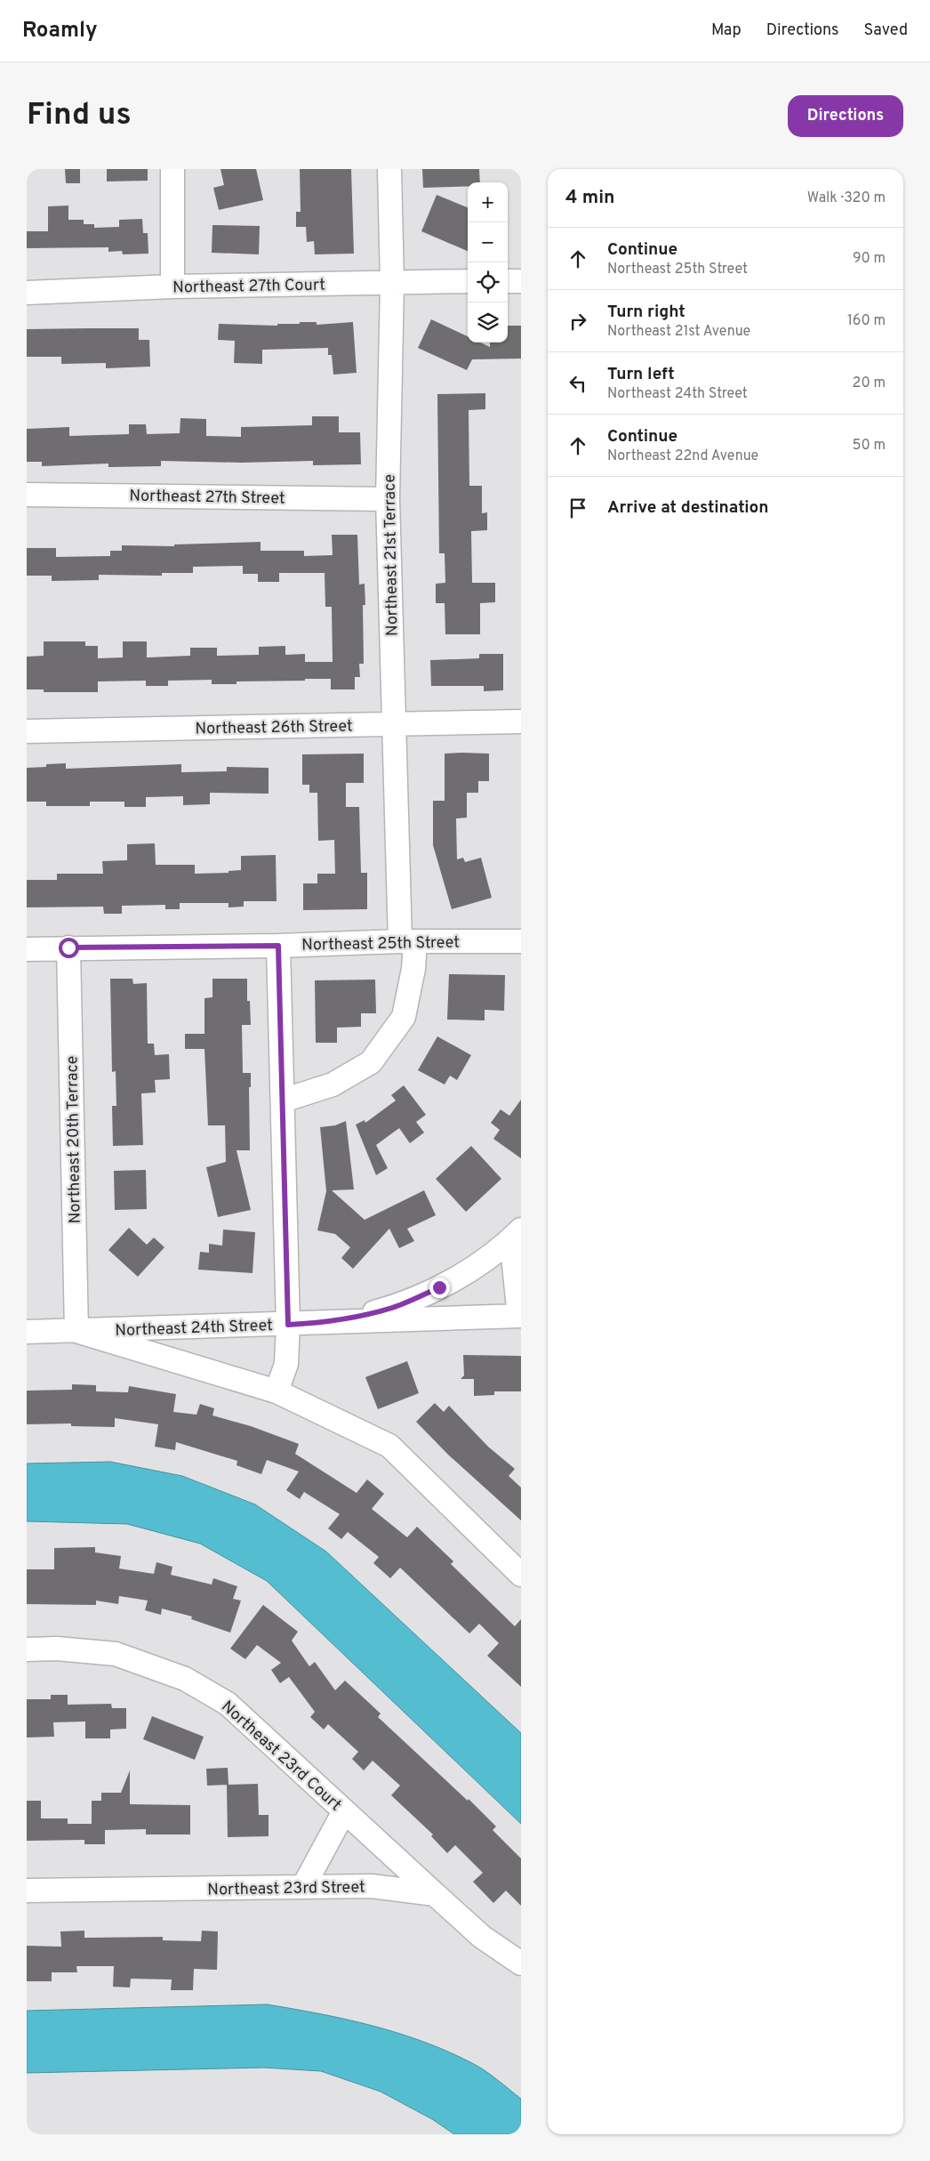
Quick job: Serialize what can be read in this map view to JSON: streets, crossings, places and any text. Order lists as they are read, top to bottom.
{
  "streets": {
    "street": [
      "Northeast 27th Court",
      "Northeast 27th Street",
      "Northeast 21st Terrace",
      "Northeast 26th Street",
      "Northeast 25th Street",
      "Northeast 20th Terrace",
      "Northeast 24th Street",
      "Northeast 23rd Court",
      "Northeast 23rd Street"
    ]
  },
  "crossings": [
    ["Northeast 27th Court", "Northeast 21st Terrace"],
    ["Northeast 27th Street", "Northeast 21st Terrace"],
    ["Northeast 21st Terrace", "Northeast 26th Street"],
    ["Northeast 21st Terrace", "Northeast 25th Street"],
    ["Northeast 25th Street", "Northeast 20th Terrace"],
    ["Northeast 20th Terrace", "Northeast 24th Street"],
    ["Northeast 23rd Court", "Northeast 23rd Street"]
  ],
  "page": {
    "header": "Roamly",
    "nav": ["Map", "Directions", "Saved"],
    "buttons": "Directions",
    "title": "Find us",
    "heading": ["4 min", "Walk · 320 m"],
    "map_buttons": ["+", "−"],
    "list": [
      ["Continue", "Northeast 25th Street", "90 m"],
      ["Turn right", "Northeast 21st Avenue", "160 m"],
      ["Turn left", "Northeast 24th Street", "20 m"],
      ["Continue", "Northeast 22nd Avenue", "50 m"],
      "Arrive at destination"
    ]
  }
}
